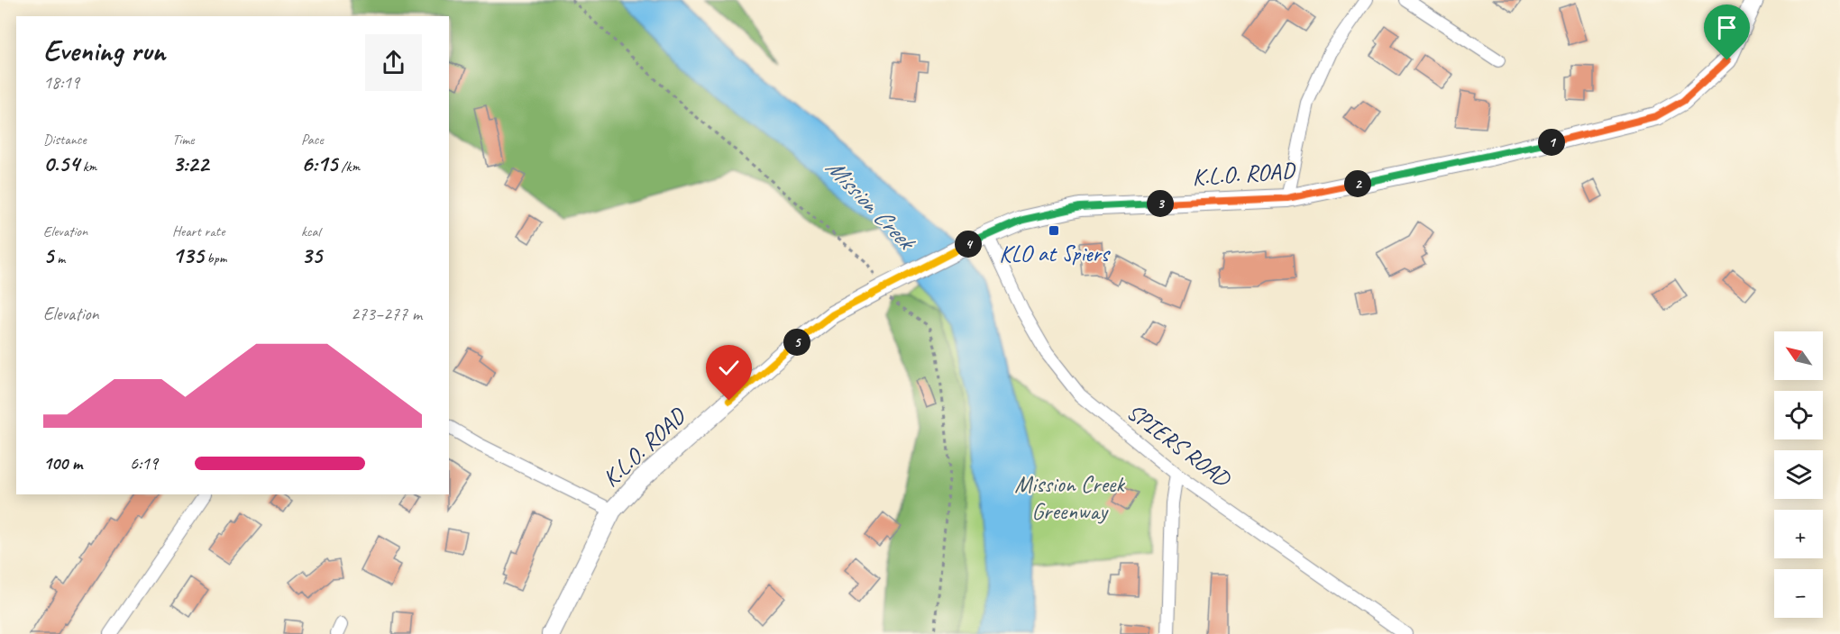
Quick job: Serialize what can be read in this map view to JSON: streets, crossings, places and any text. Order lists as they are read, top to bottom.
{
  "streets": {
    "main road": ["K.L.O. ROAD"],
    "street": ["SPIERS ROAD"]
  },
  "crossings": [
    ["K.L.O. ROAD", "SPIERS ROAD"]
  ],
  "water": ["Mission Creek"],
  "parks": ["Mission Creek Greenway"],
  "places": {
    "transit": ["KLO at Spiers"]
  },
  "north": "top left",
  "page": {
    "heading": ["Evening run", "18:19"],
    "stats": [
      ["Distance", "0.54 km"],
      ["Time", "3:22"],
      ["Pace", "6:15 /km"],
      ["Elevation", "5 m"],
      ["Heart rate", "135 bpm"],
      ["kcal", "35"]
    ],
    "pins": [
      "1",
      "2",
      "3",
      "4",
      "5"
    ],
    "chart": ["Elevation", "273–277 m"],
    "map_buttons": ["+", "−"],
    "list": [
      {
        "name": "100 m",
        "note": "6:19"
      }
    ]
  }
}
